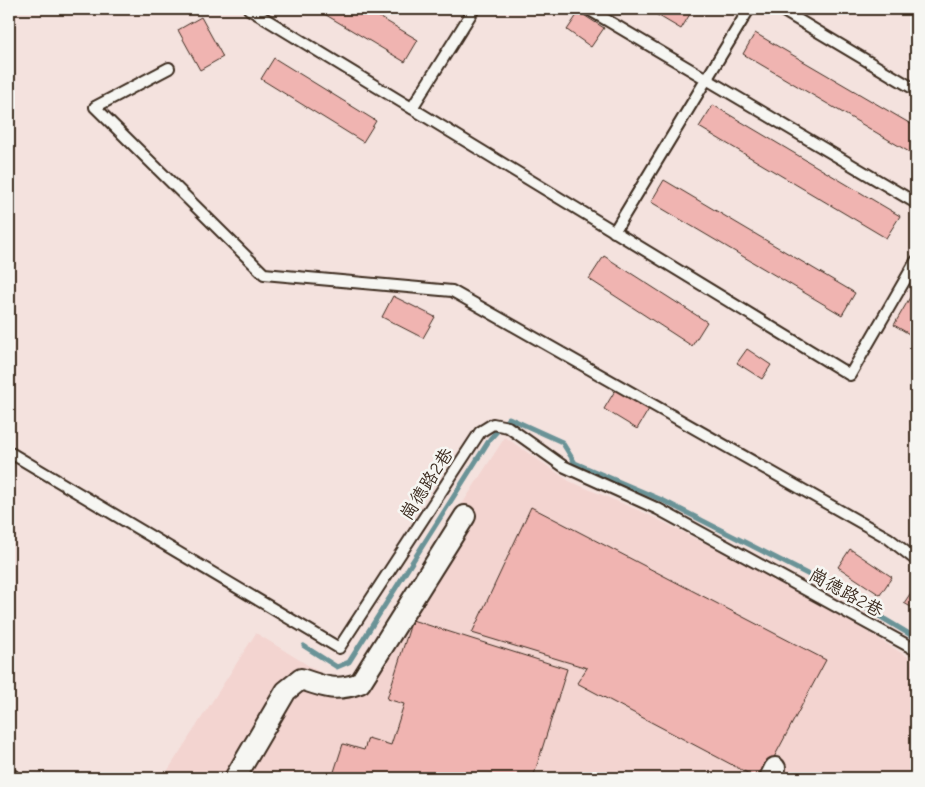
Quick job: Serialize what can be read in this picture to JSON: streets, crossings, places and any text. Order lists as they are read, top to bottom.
{
  "streets": {
    "lane": ["崗德路2巷"]
  }
}
